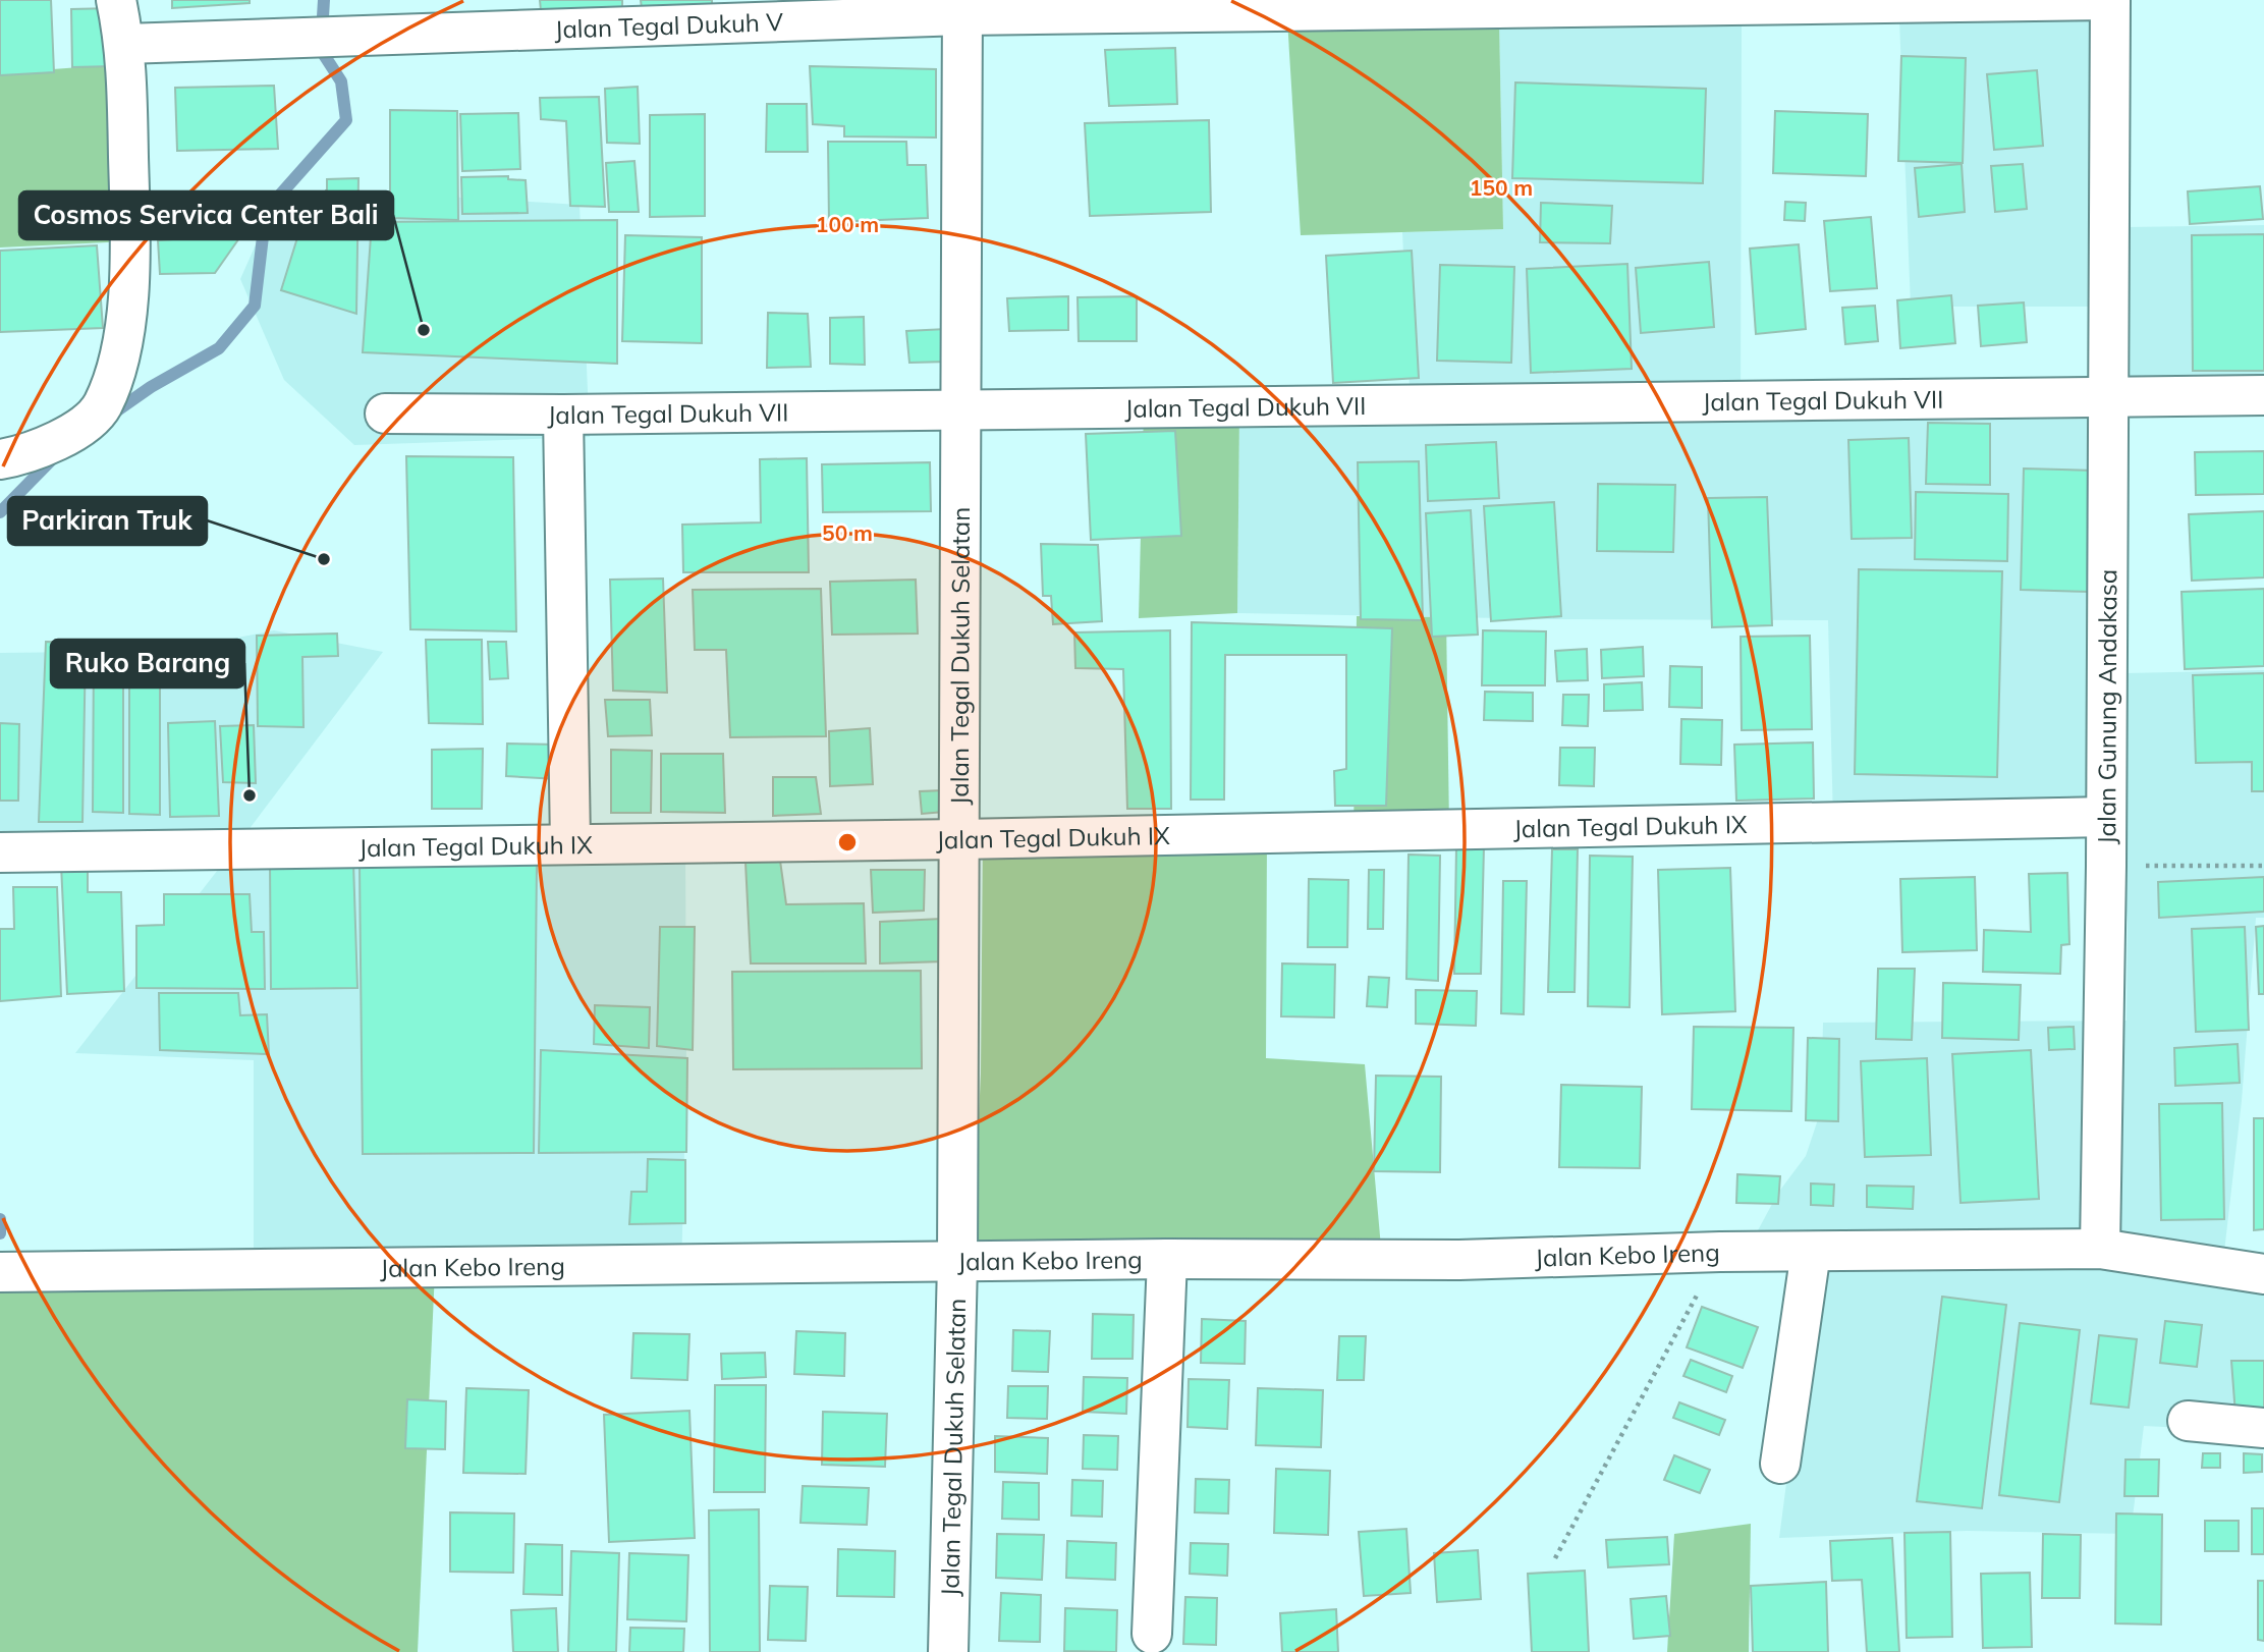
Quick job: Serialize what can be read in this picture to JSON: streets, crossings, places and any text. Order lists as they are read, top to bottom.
{
  "streets": {
    "street": [
      "Jalan Tegal Dukuh V",
      "Jalan Tegal Dukuh VII",
      "Jalan Tegal Dukuh Selatan",
      "Jalan Gunung Andakasa",
      "Jalan Tegal Dukuh IX",
      "Jalan Kebo Ireng"
    ]
  },
  "crossings": [
    ["Jalan Tegal Dukuh V", "Jalan Tegal Dukuh Selatan"],
    ["Jalan Tegal Dukuh V", "Jalan Gunung Andakasa"],
    ["Jalan Tegal Dukuh VII", "Jalan Tegal Dukuh Selatan"],
    ["Jalan Tegal Dukuh VII", "Jalan Gunung Andakasa"],
    ["Jalan Tegal Dukuh Selatan", "Jalan Tegal Dukuh IX"],
    ["Jalan Tegal Dukuh Selatan", "Jalan Kebo Ireng"],
    ["Jalan Gunung Andakasa", "Jalan Tegal Dukuh IX"],
    ["Jalan Gunung Andakasa", "Jalan Kebo Ireng"]
  ],
  "places": ["Cosmos Servica Center Bali", "Parkiran Truk", "Ruko Barang"],
  "rings": ["150 m", "100 m", "50 m"]
}
